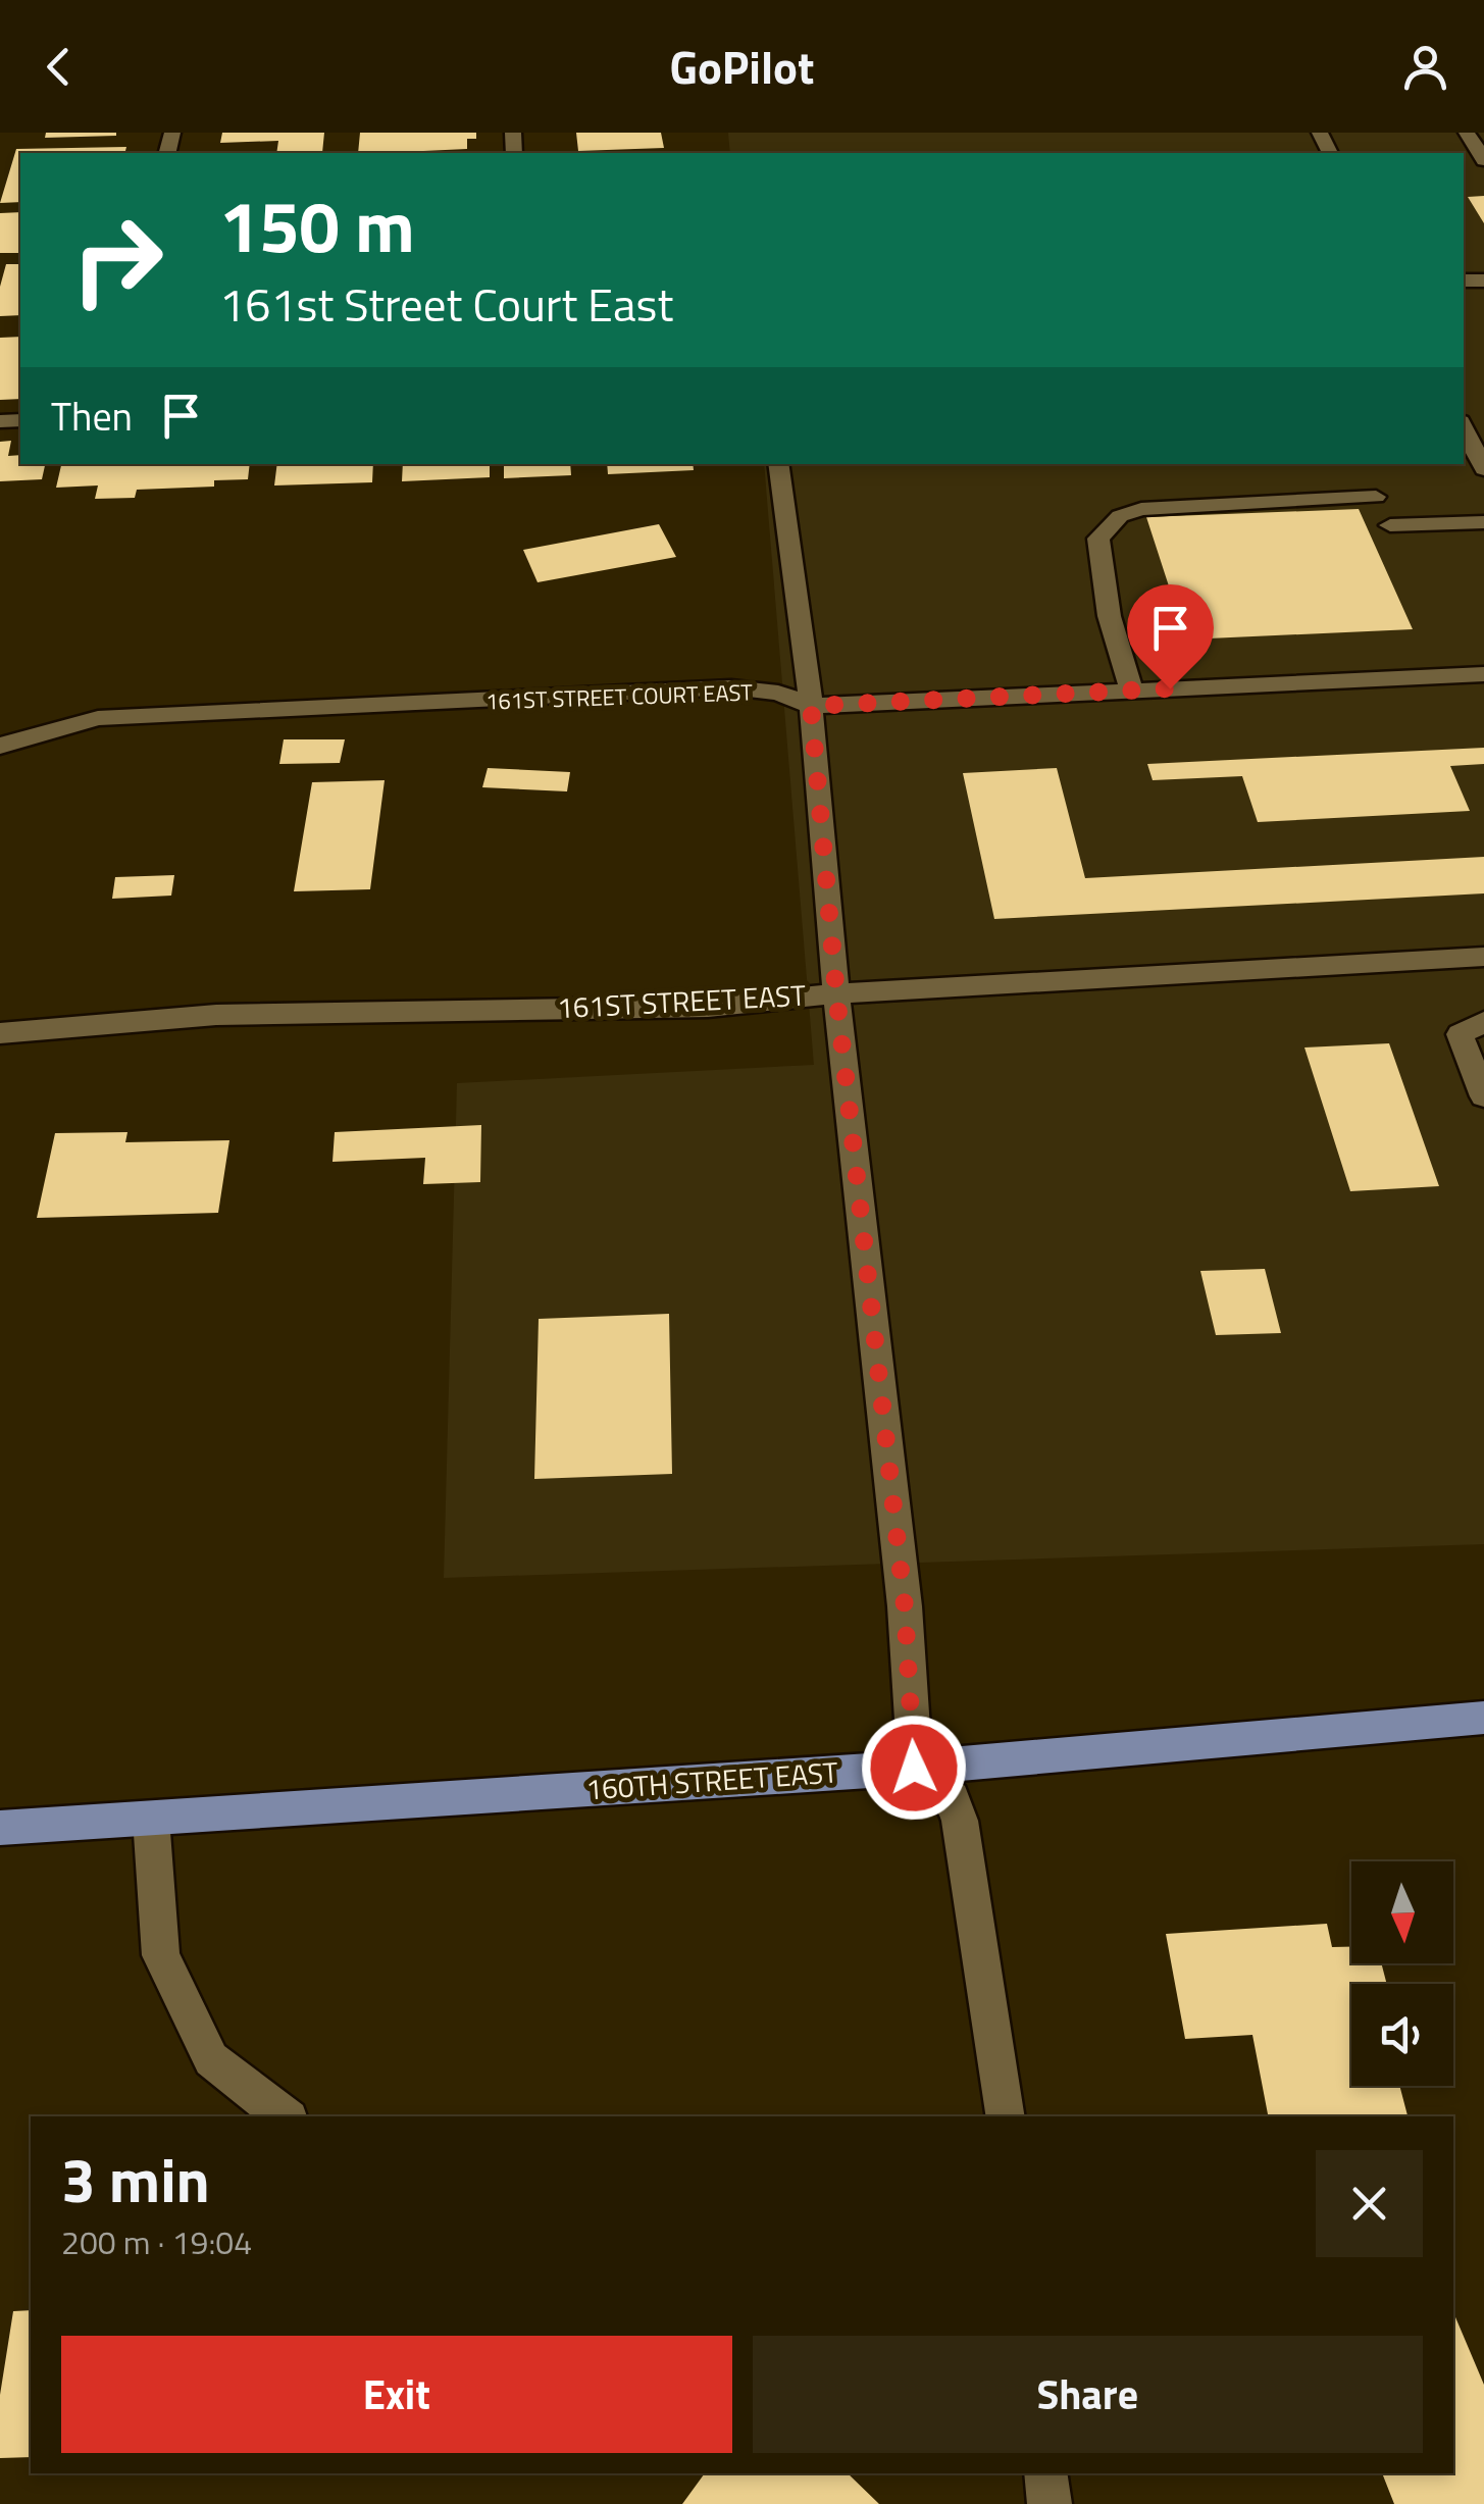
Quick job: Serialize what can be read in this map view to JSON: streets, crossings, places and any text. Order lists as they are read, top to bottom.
{
  "streets": {
    "main road": ["160TH STREET EAST"],
    "street": ["161ST STREET COURT EAST", "161ST STREET EAST"]
  },
  "north": "bottom",
  "page": {
    "header": "GoPilot",
    "turn": ["150 m", "161st Street Court East"],
    "then": "Then",
    "heading": ["3 min", "200 m · 19:04"],
    "buttons": ["Exit", "Share"]
  }
}
